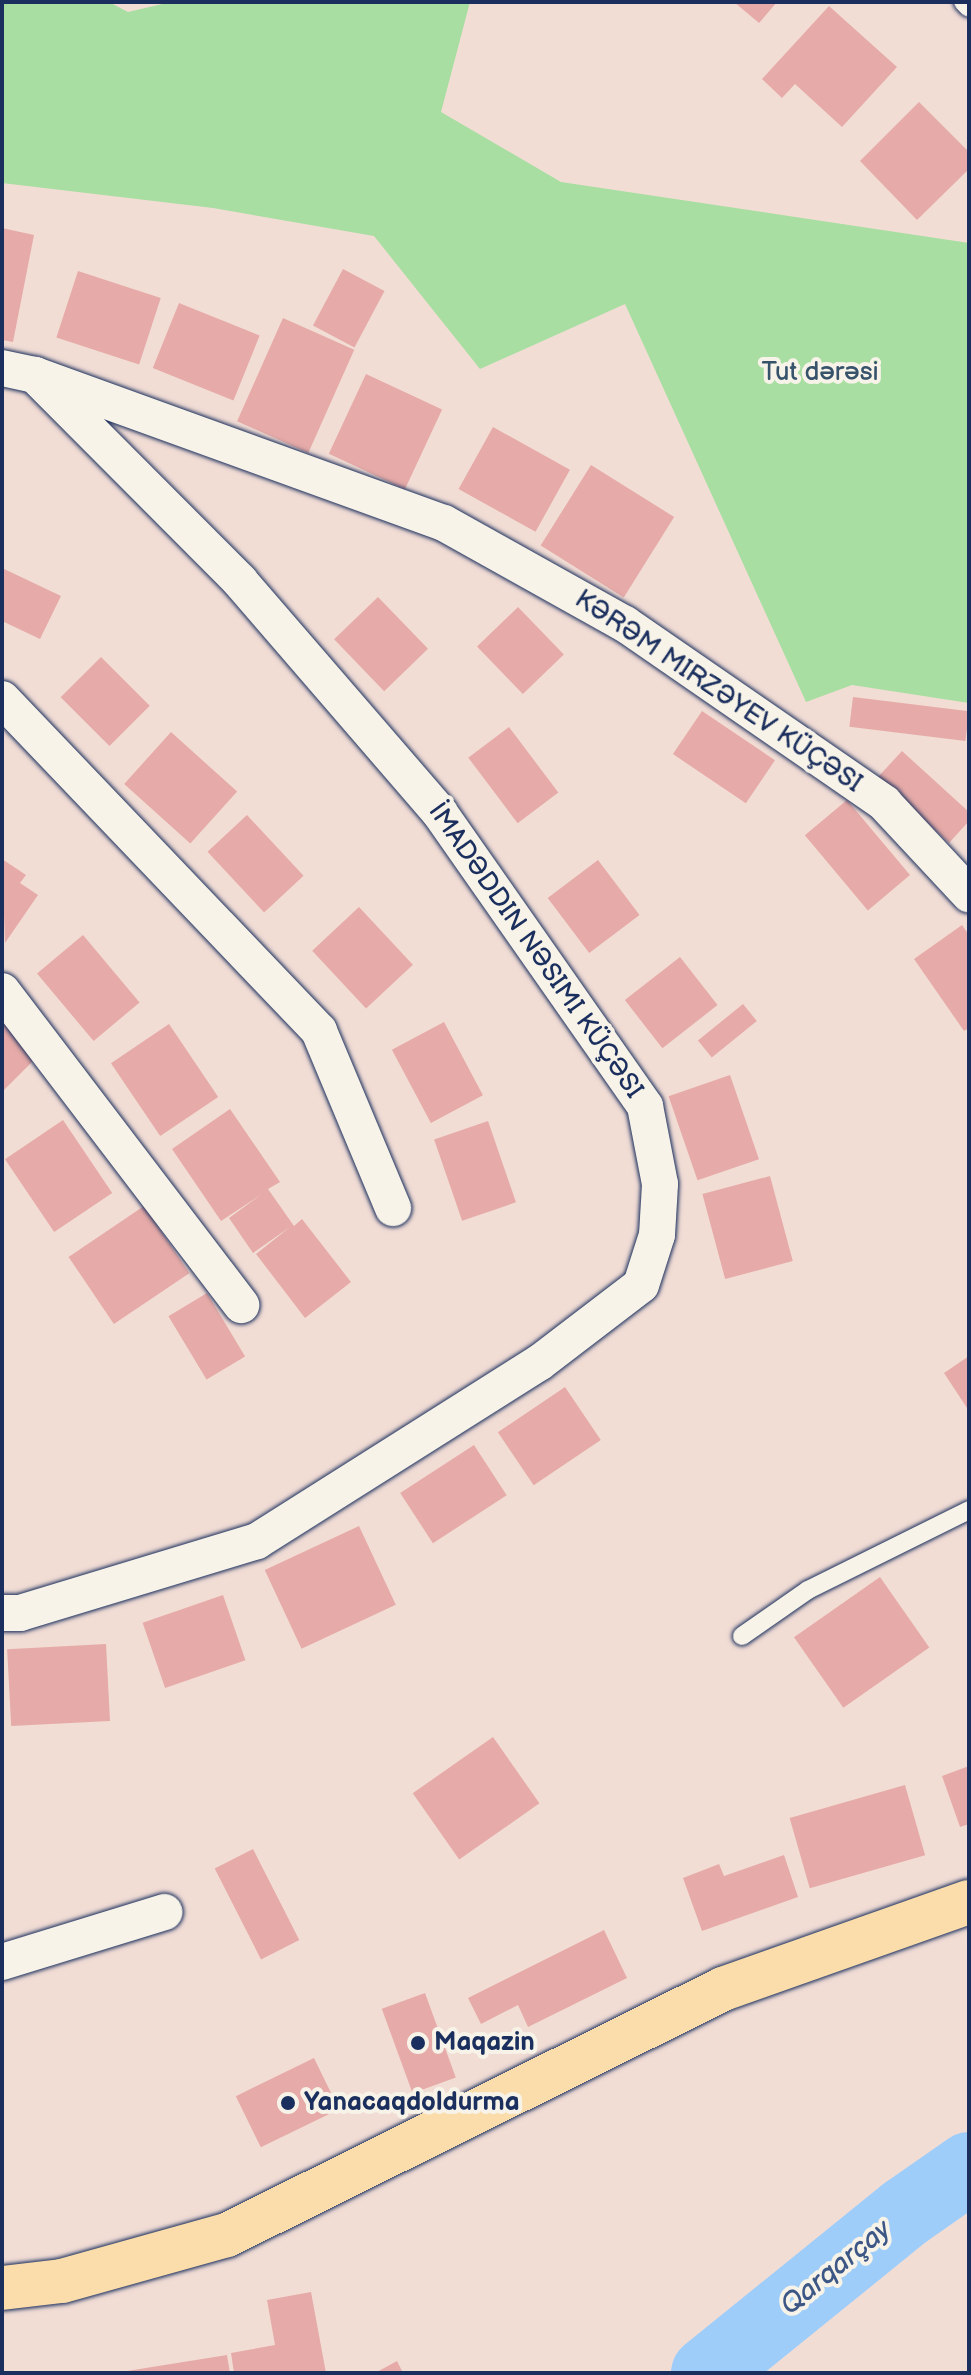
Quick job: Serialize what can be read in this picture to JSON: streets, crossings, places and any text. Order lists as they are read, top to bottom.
{
  "streets": {
    "street": ["KƏRƏM MIRZƏYEV KÜÇƏSI", "İMADƏDDIN NƏSIMI KÜÇƏSI"]
  },
  "crossings": [
    ["KƏRƏM MIRZƏYEV KÜÇƏSI", "İMADƏDDIN NƏSIMI KÜÇƏSI"]
  ],
  "water": ["Qarqarçay"],
  "parks": ["Tut dərəsi"],
  "places": ["Maqazin", "Yanacaqdoldurma"]
}
